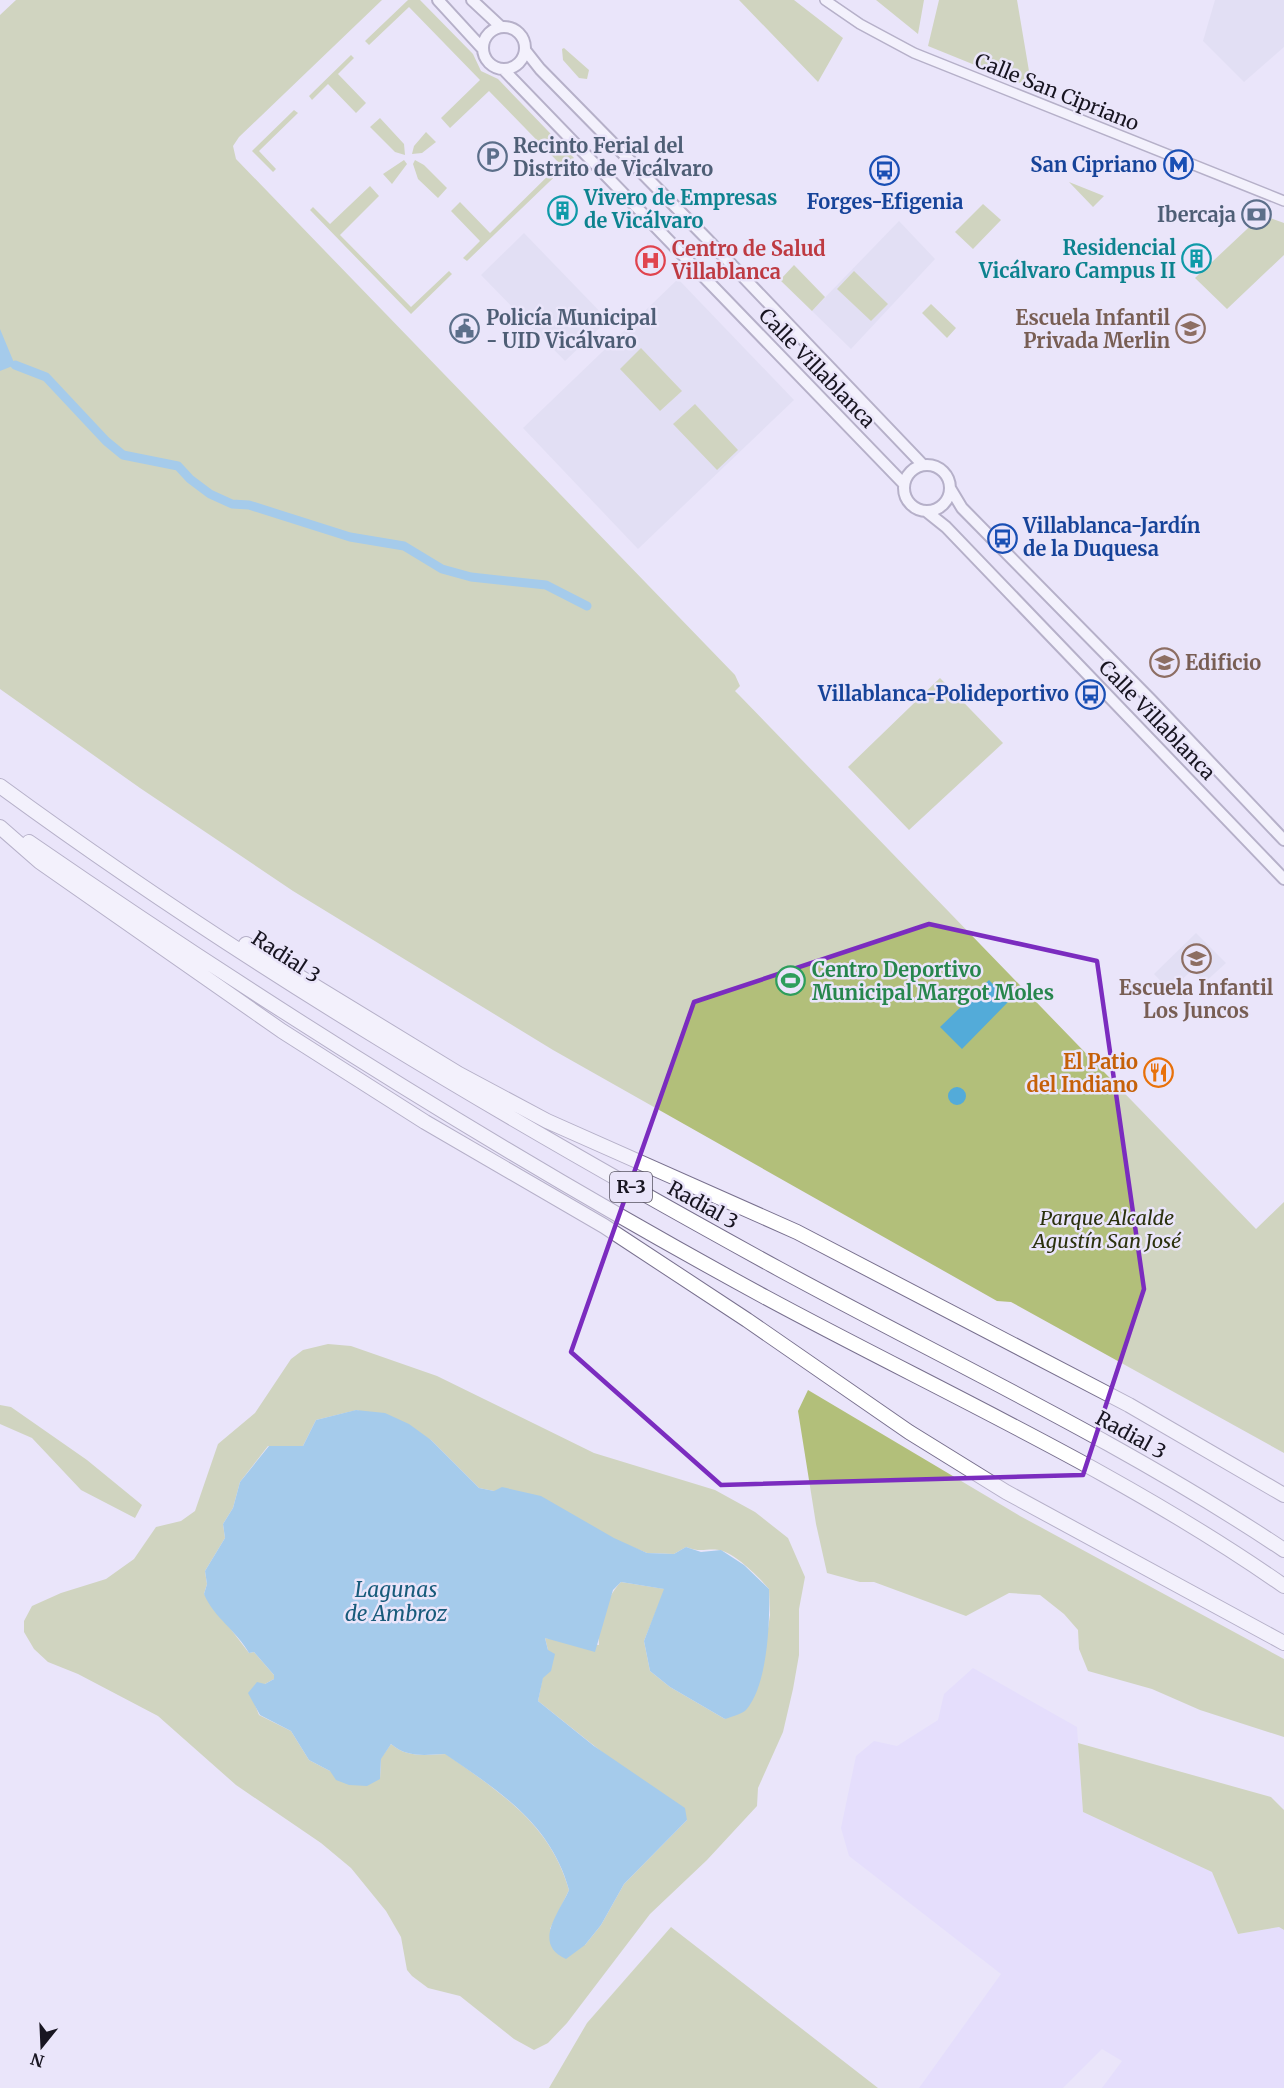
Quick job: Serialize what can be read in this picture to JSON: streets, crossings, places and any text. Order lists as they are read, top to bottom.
{
  "streets": {
    "highway": ["Radial 3", "R-3"],
    "main road": ["Calle Villablanca"],
    "street": ["Calle San Cipriano"]
  },
  "water": ["Lagunas de Ambroz"],
  "parks": ["Parque Alcalde Agustín San José"],
  "places": {
    "parking": ["Recinto Ferial del Distrito de Vicálvaro"],
    "metro station": ["San Cipriano"],
    "bus stop": ["Forges-Efigenia", "Villablanca-Jardín de la Duquesa", "Villablanca-Polideportivo"],
    "building": ["Vivero de Empresas de Vicálvaro", "Residencial Vicálvaro Campus II"],
    "bank": ["Ibercaja"],
    "hospital": ["Centro de Salud Villablanca"],
    "public building": ["Policía Municipal - UID Vicálvaro"],
    "school or university": ["Escuela Infantil Privada Merlin", "Edificio", "Escuela Infantil Los Juncos"],
    "sports": ["Centro Deportivo Municipal Margot Moles"],
    "restaurant": ["El Patio del Indiano"]
  },
  "north": "bottom"
}
